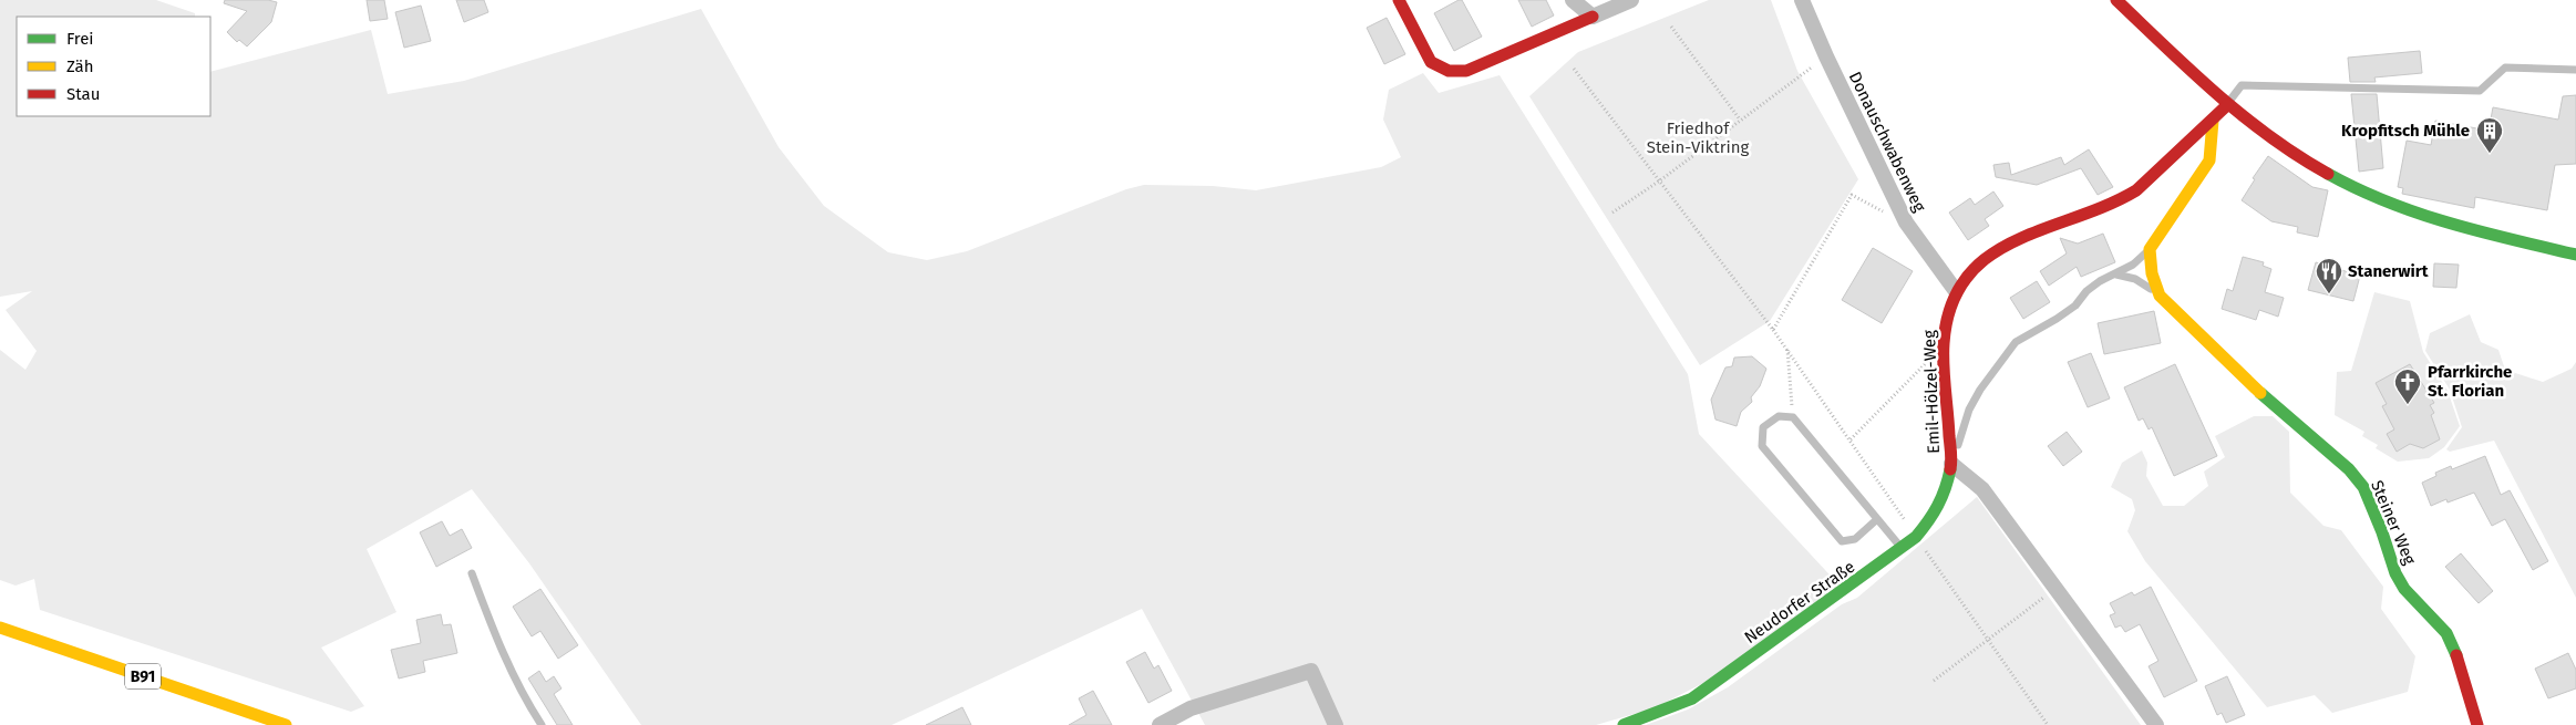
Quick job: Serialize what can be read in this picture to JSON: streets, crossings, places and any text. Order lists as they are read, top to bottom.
{
  "streets": {
    "street": [
      "Donauschwabenweg",
      "Emil-Hölzel-Weg",
      "Steiner Weg",
      "Neudorfer Straße",
      "B91"
    ]
  },
  "crossings": [
    ["Donauschwabenweg", "Emil-Hölzel-Weg"],
    ["Emil-Hölzel-Weg", "Neudorfer Straße"]
  ],
  "parks": ["Friedhof Stein-Viktring"],
  "places": {
    "building": ["Kropfitsch Mühle"],
    "restaurant": ["Stanerwirt"],
    "church": ["Pfarrkirche St. Florian"]
  },
  "legend": ["Frei", "Zäh", "Stau"]
}
